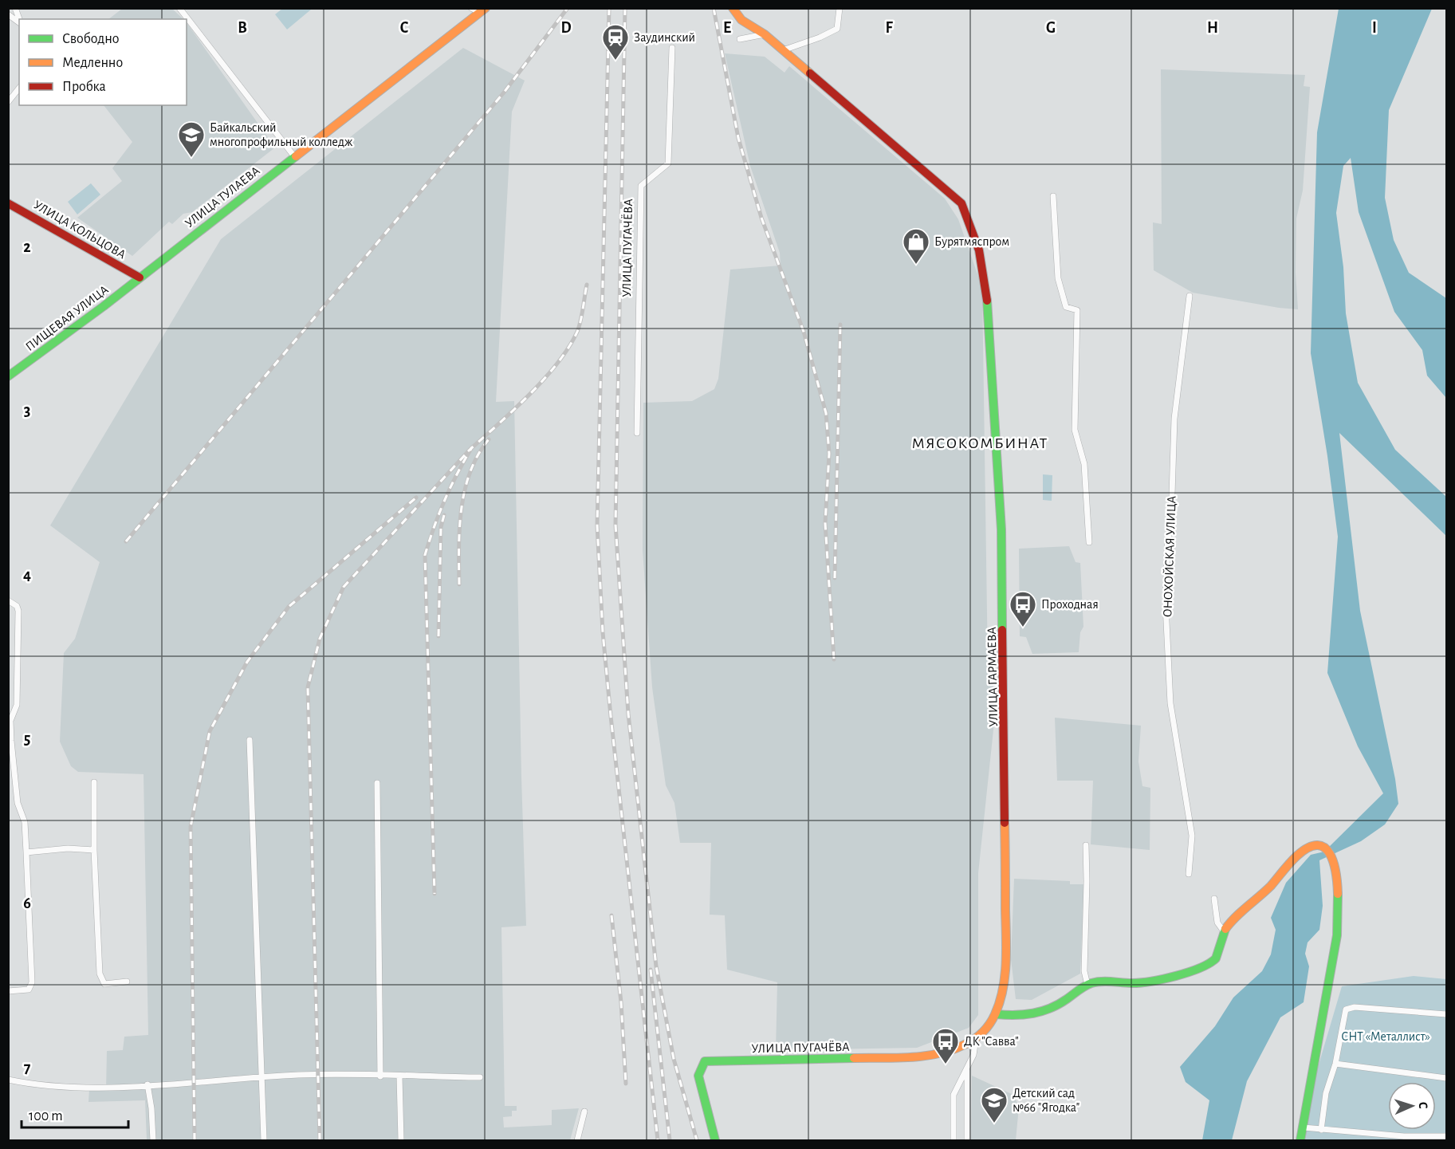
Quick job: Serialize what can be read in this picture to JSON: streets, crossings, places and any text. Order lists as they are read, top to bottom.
{
  "streets": {
    "street": [
      "УЛИЦА ТУЛАЕВА",
      "УЛИЦА КОЛЬЦОВА",
      "УЛИЦА ПУГАЧЁВА",
      "ПИЩЕВАЯ УЛИЦА",
      "ОНОХОЙСКАЯ УЛИЦА",
      "УЛИЦА ГАРМАЕВА"
    ]
  },
  "crossings": [
    ["УЛИЦА ТУЛАЕВА", "УЛИЦА КОЛЬЦОВА"],
    ["УЛИЦА ТУЛАЕВА", "ПИЩЕВАЯ УЛИЦА"],
    ["УЛИЦА КОЛЬЦОВА", "ПИЩЕВАЯ УЛИЦА"],
    ["УЛИЦА ПУГАЧЁВА", "УЛИЦА ГАРМАЕВА"]
  ],
  "districts": ["МЯСОКОМБИНАТ"],
  "parks": ["СНТ «Металлист»"],
  "places": {
    "station": ["Заудинский"],
    "school or university": ["Байкальский многопрофильный колледж", "Детский сад №66 \"Ягодка\""],
    "shop": ["Бурятмяспром"],
    "bus stop": ["Проходная", "ДК \"Савва\""]
  },
  "legend": ["Свободно", "Медленно", "Пробка"],
  "scale_bar": "100 m",
  "north": "right",
  "grid": {
    "columns": [
      "B",
      "C",
      "D",
      "E",
      "F",
      "G",
      "H",
      "I"
    ],
    "rows": [
      "2",
      "3",
      "4",
      "5",
      "6",
      "7"
    ]
  }
}
